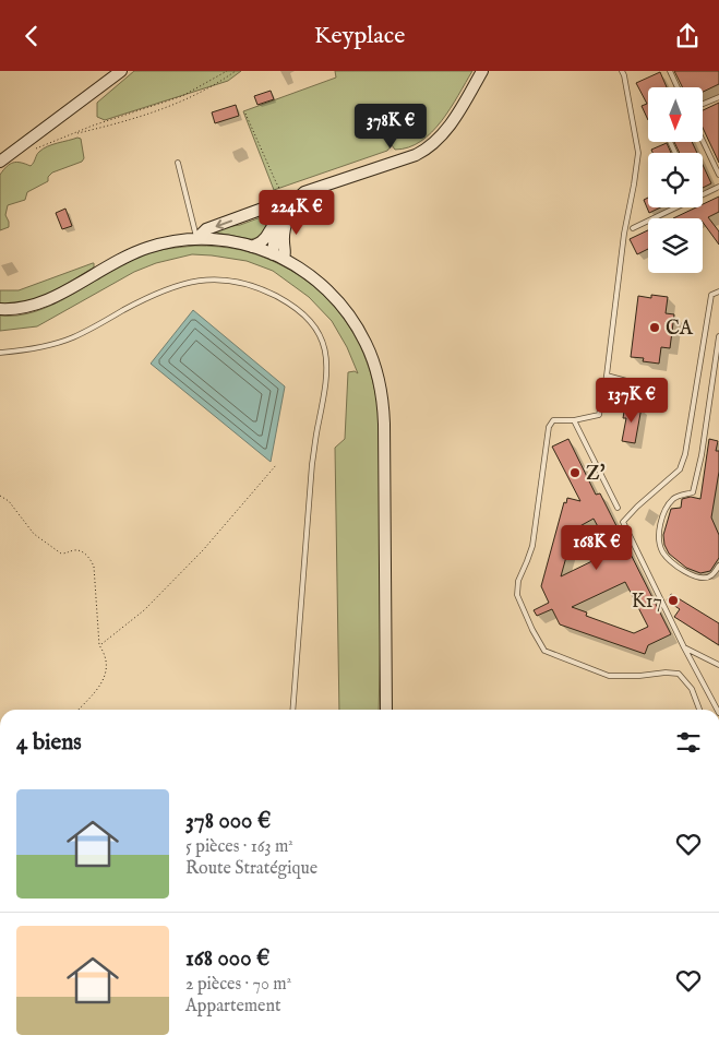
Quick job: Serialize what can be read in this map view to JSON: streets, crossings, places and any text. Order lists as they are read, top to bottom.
{
  "places": ["CA", "Z'", "K17"],
  "north": "bottom",
  "page": {
    "header": "Keyplace",
    "price": [
      "378K €",
      "224K €",
      "137K €",
      "168K €"
    ],
    "heading": "4 biens",
    "list": [
      {
        "name": "378 000 €",
        "note": "5 pièces · 163 m² · Route Stratégique"
      },
      {
        "name": "168 000 €",
        "note": "2 pièces · 70 m² · Appartement"
      }
    ]
  }
}
